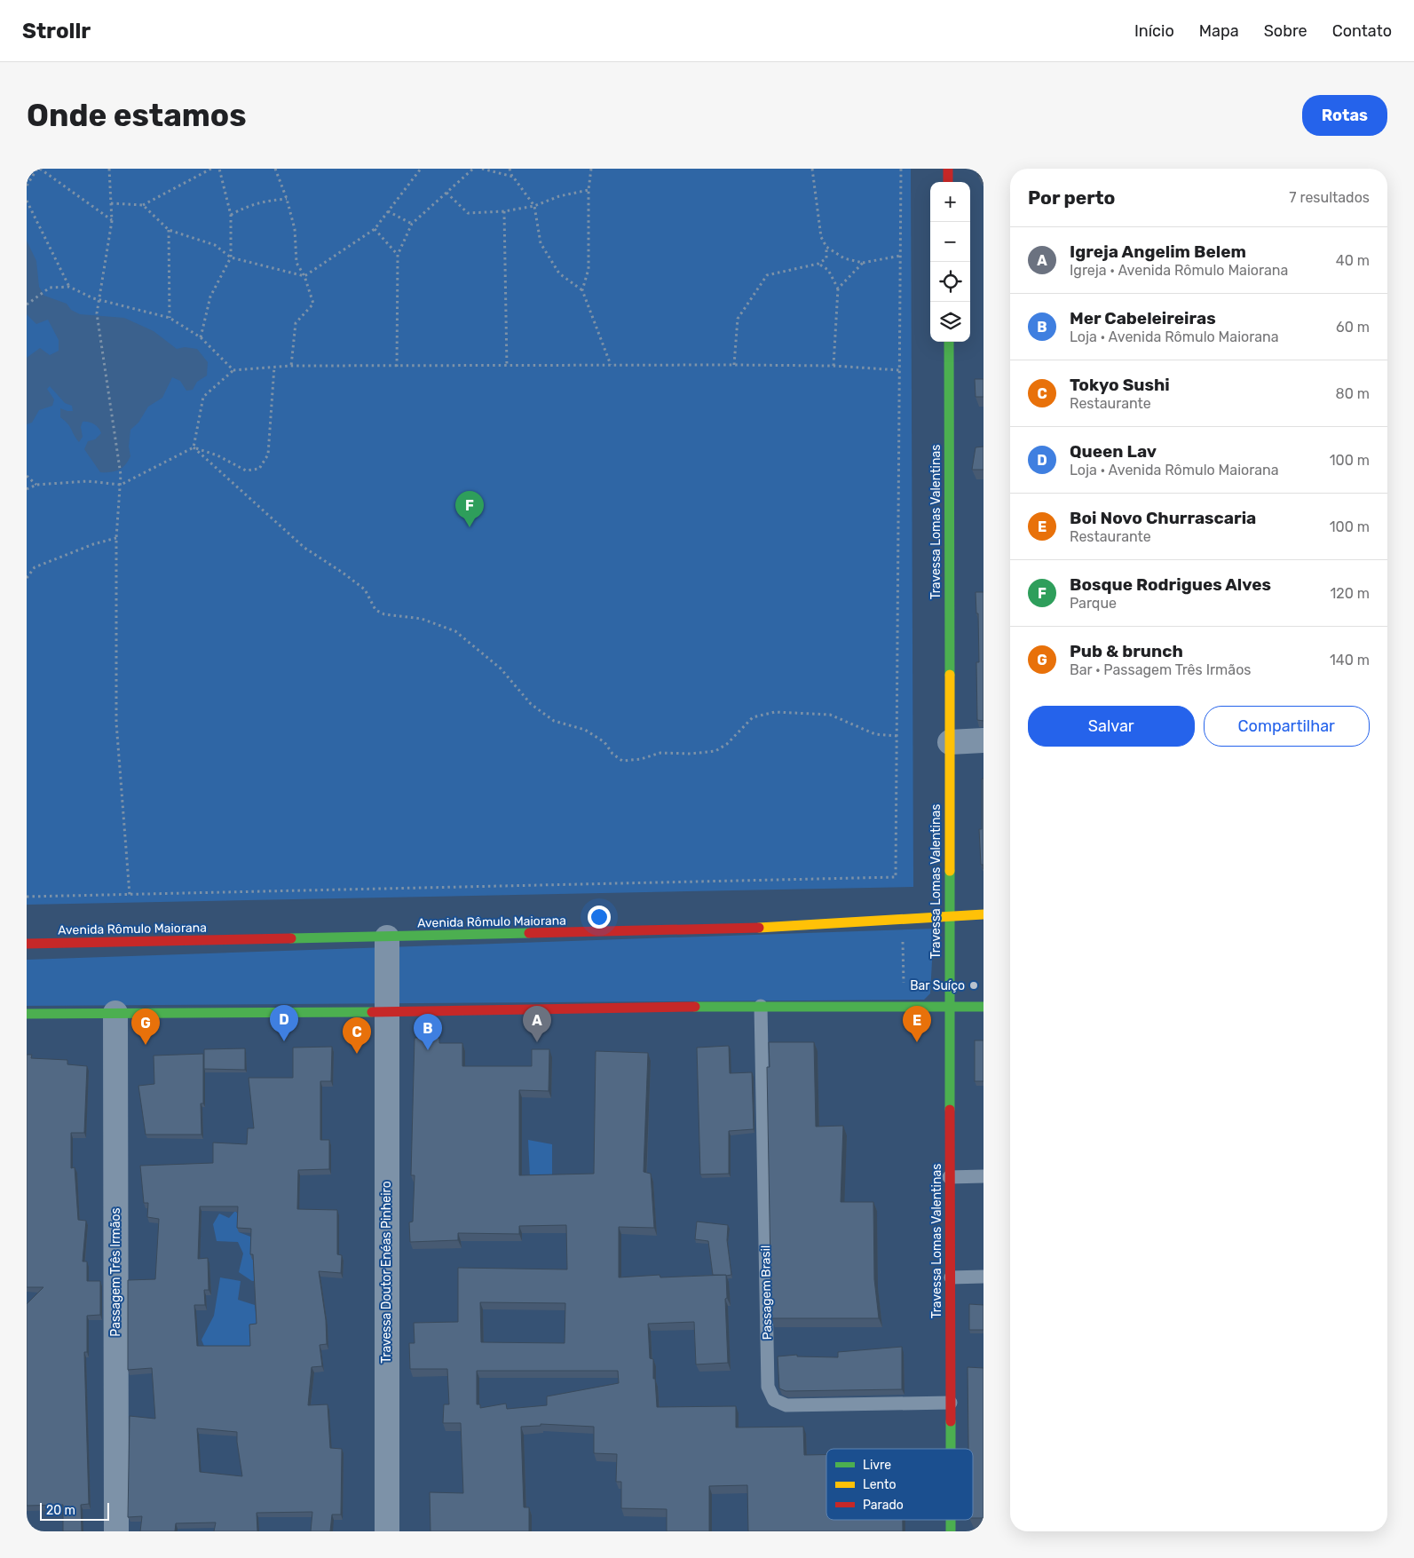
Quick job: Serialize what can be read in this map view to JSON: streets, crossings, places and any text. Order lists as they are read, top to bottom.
{
  "streets": {
    "street": [
      "Travessa Lomas Valentinas",
      "Avenida Rômulo Maiorana",
      "Passagem Três Irmãos",
      "Travessa Doutor Enéas Pinheiro"
    ],
    "lane": ["Passagem Brasil"]
  },
  "crossings": [
    ["Travessa Lomas Valentinas", "Avenida Rômulo Maiorana"],
    ["Travessa Lomas Valentinas", "Passagem Brasil"],
    ["Avenida Rômulo Maiorana", "Travessa Doutor Enéas Pinheiro"]
  ],
  "places": ["Bar Suíço"],
  "legend": ["Livre", "Lento", "Parado"],
  "scale_bar": "20 m",
  "page": {
    "header": "Strollr",
    "nav": [
      "Início",
      "Mapa",
      "Sobre",
      "Contato"
    ],
    "buttons": [
      "Rotas",
      ["Salvar", "Compartilhar"]
    ],
    "title": "Onde estamos",
    "heading": ["Por perto", "7 resultados"],
    "map_buttons": ["+", "−"],
    "list": [
      {
        "mark": "A",
        "name": "Igreja Angelim Belem",
        "note": "Igreja · Avenida Rômulo Maiorana",
        "value": "40 m"
      },
      {
        "mark": "B",
        "name": "Mer Cabeleireiras",
        "note": "Loja · Avenida Rômulo Maiorana",
        "value": "60 m"
      },
      {
        "mark": "C",
        "name": "Tokyo Sushi",
        "note": "Restaurante",
        "value": "80 m"
      },
      {
        "mark": "D",
        "name": "Queen Lav",
        "note": "Loja · Avenida Rômulo Maiorana",
        "value": "100 m"
      },
      {
        "mark": "E",
        "name": "Boi Novo Churrascaria",
        "note": "Restaurante",
        "value": "100 m"
      },
      {
        "mark": "F",
        "name": "Bosque Rodrigues Alves",
        "note": "Parque",
        "value": "120 m"
      },
      {
        "mark": "G",
        "name": "Pub & brunch",
        "note": "Bar · Passagem Três Irmãos",
        "value": "140 m"
      }
    ],
    "pins": [
      "F",
      "D",
      "A",
      "E",
      "G",
      "B",
      "C"
    ],
    "scale": "20 m"
  }
}
